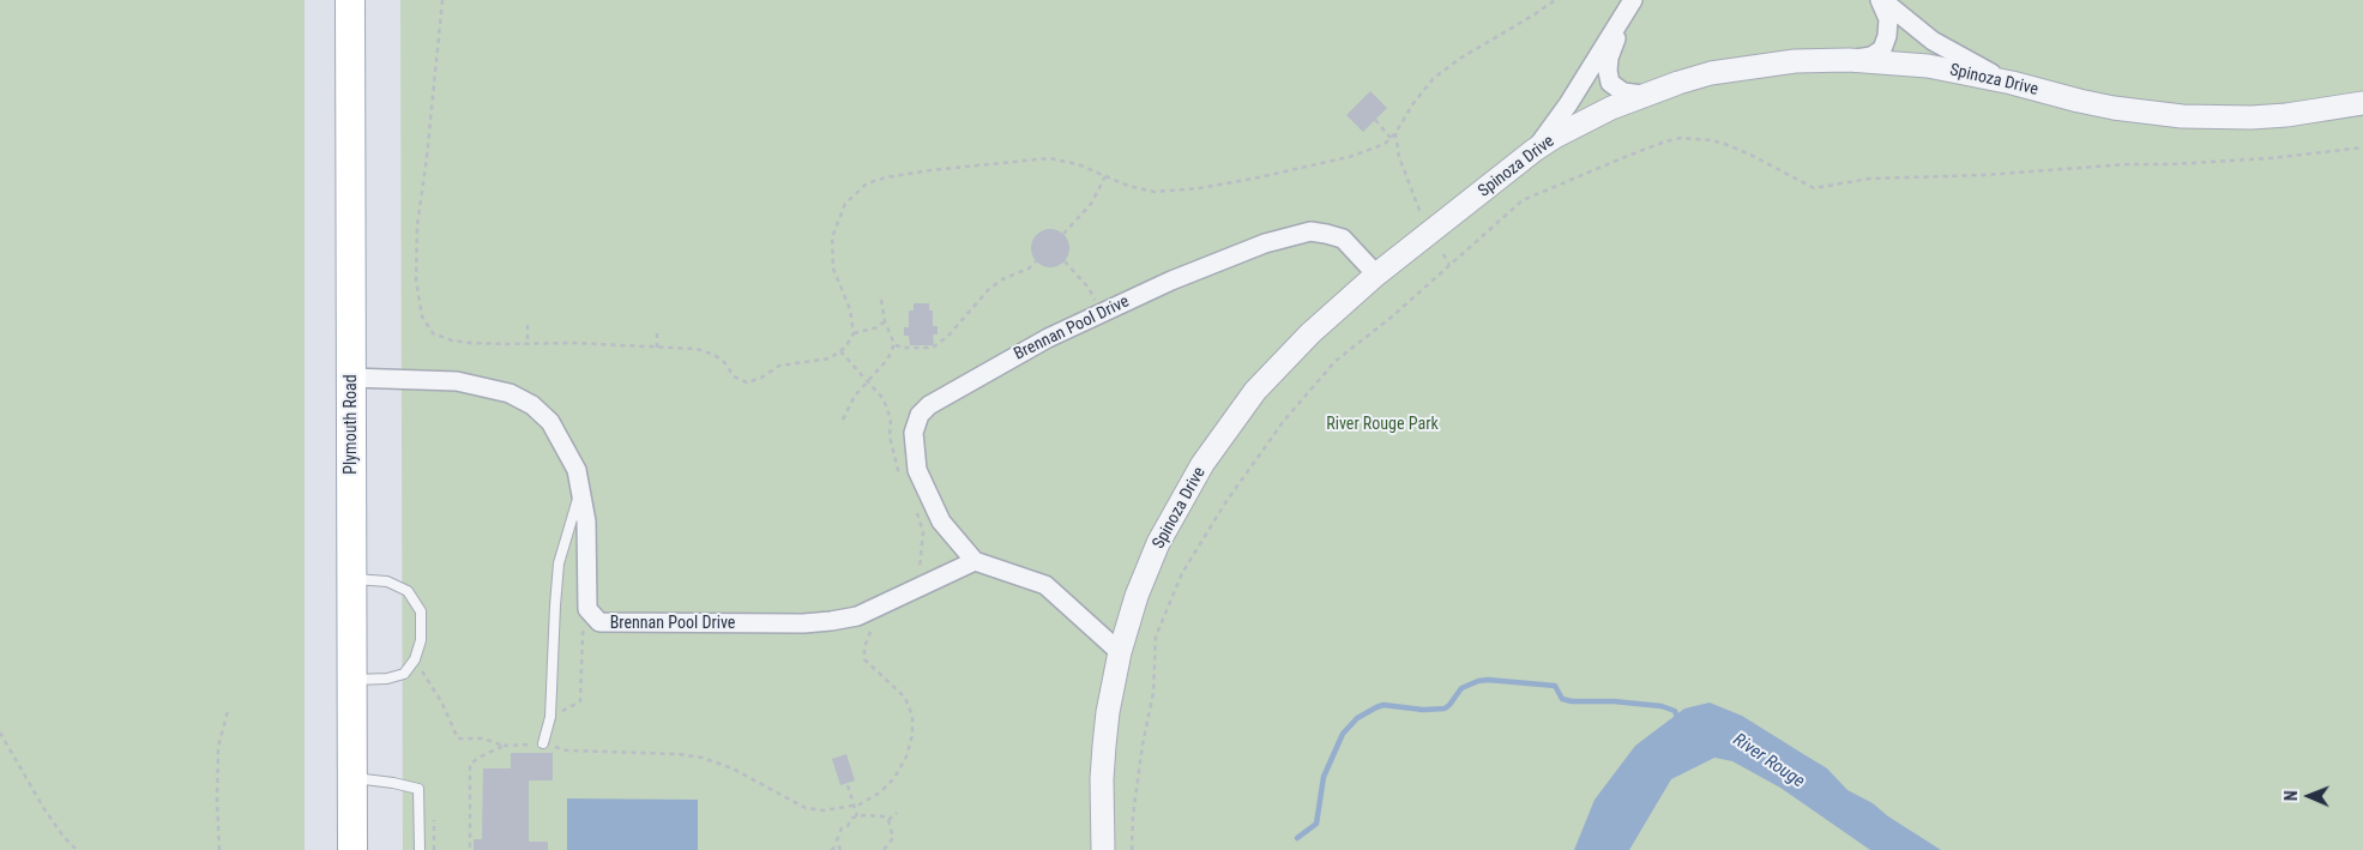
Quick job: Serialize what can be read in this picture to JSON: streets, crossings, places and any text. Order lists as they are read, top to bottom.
{
  "streets": {
    "main road": ["Plymouth Road"],
    "street": ["Spinoza Drive", "Brennan Pool Drive"]
  },
  "crossings": [
    ["Spinoza Drive", "Brennan Pool Drive"],
    ["Brennan Pool Drive", "Plymouth Road"]
  ],
  "water": ["River Rouge"],
  "parks": ["River Rouge Park"],
  "north": "left"
}
